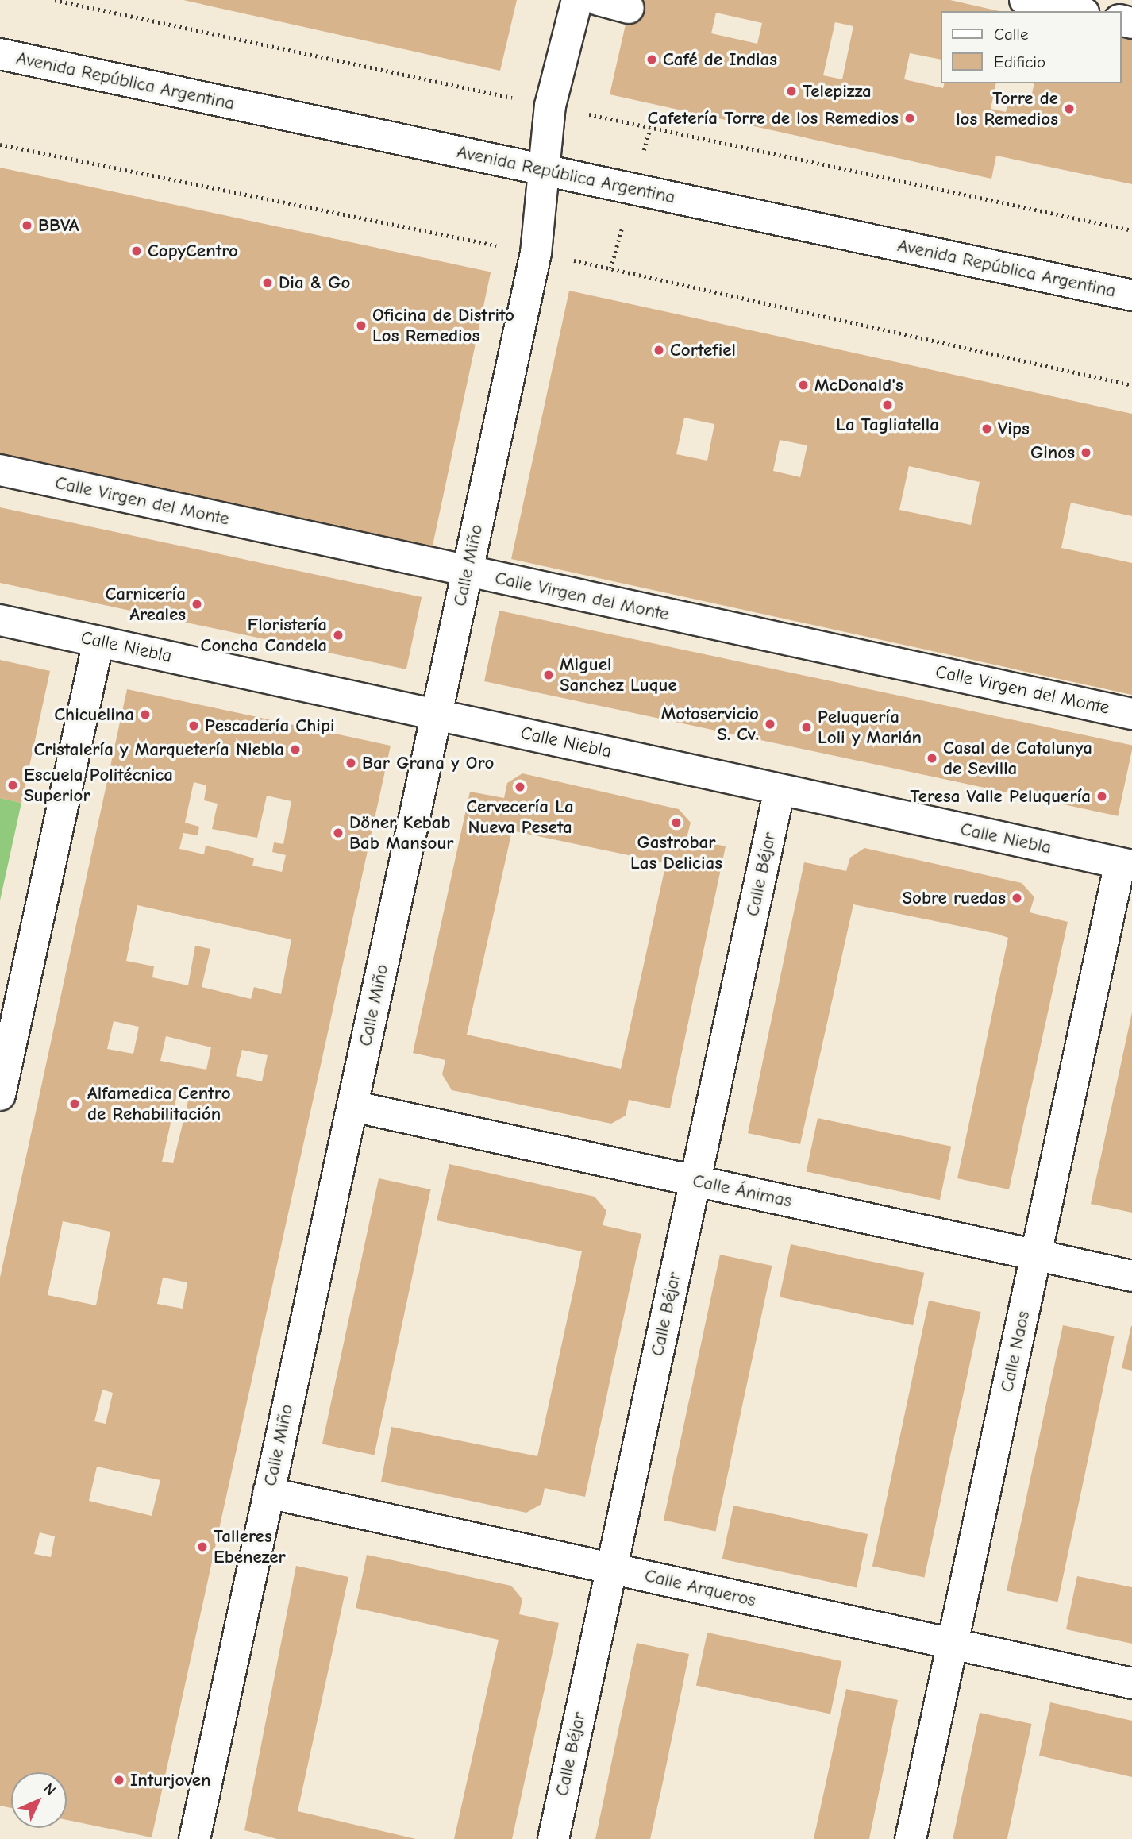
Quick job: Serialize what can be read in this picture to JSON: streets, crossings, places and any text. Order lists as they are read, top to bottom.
{
  "streets": {
    "street": [
      "Avenida República Argentina",
      "Calle Virgen del Monte",
      "Calle Miño",
      "Calle Niebla",
      "Calle Béjar",
      "Calle Ánimas",
      "Calle Naos",
      "Calle Arqueros"
    ]
  },
  "crossings": [
    ["Avenida República Argentina", "Calle Miño"],
    ["Calle Virgen del Monte", "Calle Miño"],
    ["Calle Miño", "Calle Niebla"],
    ["Calle Miño", "Calle Ánimas"],
    ["Calle Miño", "Calle Arqueros"],
    ["Calle Niebla", "Calle Béjar"],
    ["Calle Niebla", "Calle Naos"],
    ["Calle Béjar", "Calle Ánimas"],
    ["Calle Béjar", "Calle Arqueros"],
    ["Calle Ánimas", "Calle Naos"],
    ["Calle Naos", "Calle Arqueros"]
  ],
  "places": [
    "Café de Indias",
    "Telepizza",
    "Torre de los Remedios",
    "Cafetería Torre de los Remedios",
    "BBVA",
    "CopyCentro",
    "Dia & Go",
    "Oficina de Distrito Los Remedios",
    "Cortefiel",
    "McDonald's",
    "La Tagliatella",
    "Vips",
    "Ginos",
    "Carnicería Areales",
    "Floristería Concha Candela",
    "Miguel Sanchez Luque",
    "Chicuelina",
    "Motoservicio S. Cv.",
    "Pescadería Chipi",
    "Peluquería Loli y Marián",
    "Cristalería y Marquetería Niebla",
    "Casal de Catalunya de Sevilla",
    "Bar Grana y Oro",
    "Escuela Politécnica Superior",
    "Cervecería La Nueva Peseta",
    "Teresa Valle Peluquería",
    "Gastrobar Las Delicias",
    "Döner Kebab Bab Mansour",
    "Sobre ruedas",
    "Alfamedica Centro de Rehabilitación",
    "Talleres Ebenezer",
    "Inturjoven"
  ],
  "legend": ["Calle", "Edificio"],
  "north": "top right"
}
